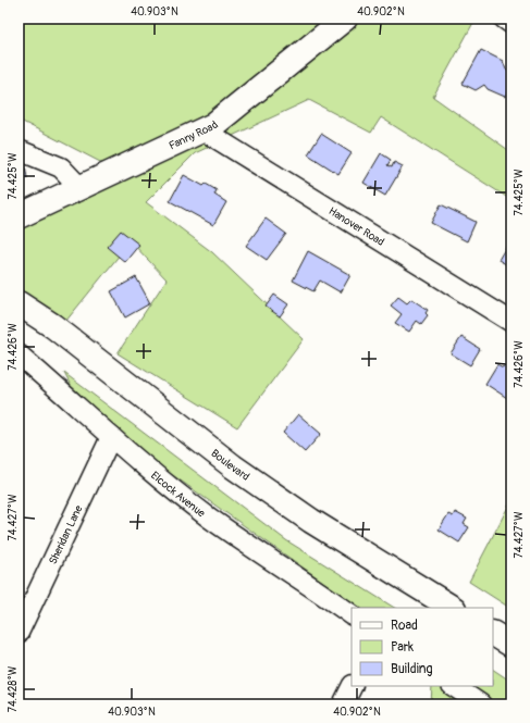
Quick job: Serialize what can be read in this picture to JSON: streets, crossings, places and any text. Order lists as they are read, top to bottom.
{
  "streets": {
    "main road": ["Fanny Road", "Boulevard"],
    "street": ["Hanover Road", "Elcock Avenue", "Sheridan Lane"]
  },
  "crossings": [
    ["Fanny Road", "Hanover Road"],
    ["Elcock Avenue", "Sheridan Lane"]
  ],
  "legend": ["Road", "Park", "Building"],
  "coordinates": [
    "40.903°N",
    "40.902°N",
    "74.425°W",
    "74.426°W",
    "74.427°W",
    "74.428°W"
  ]
}
